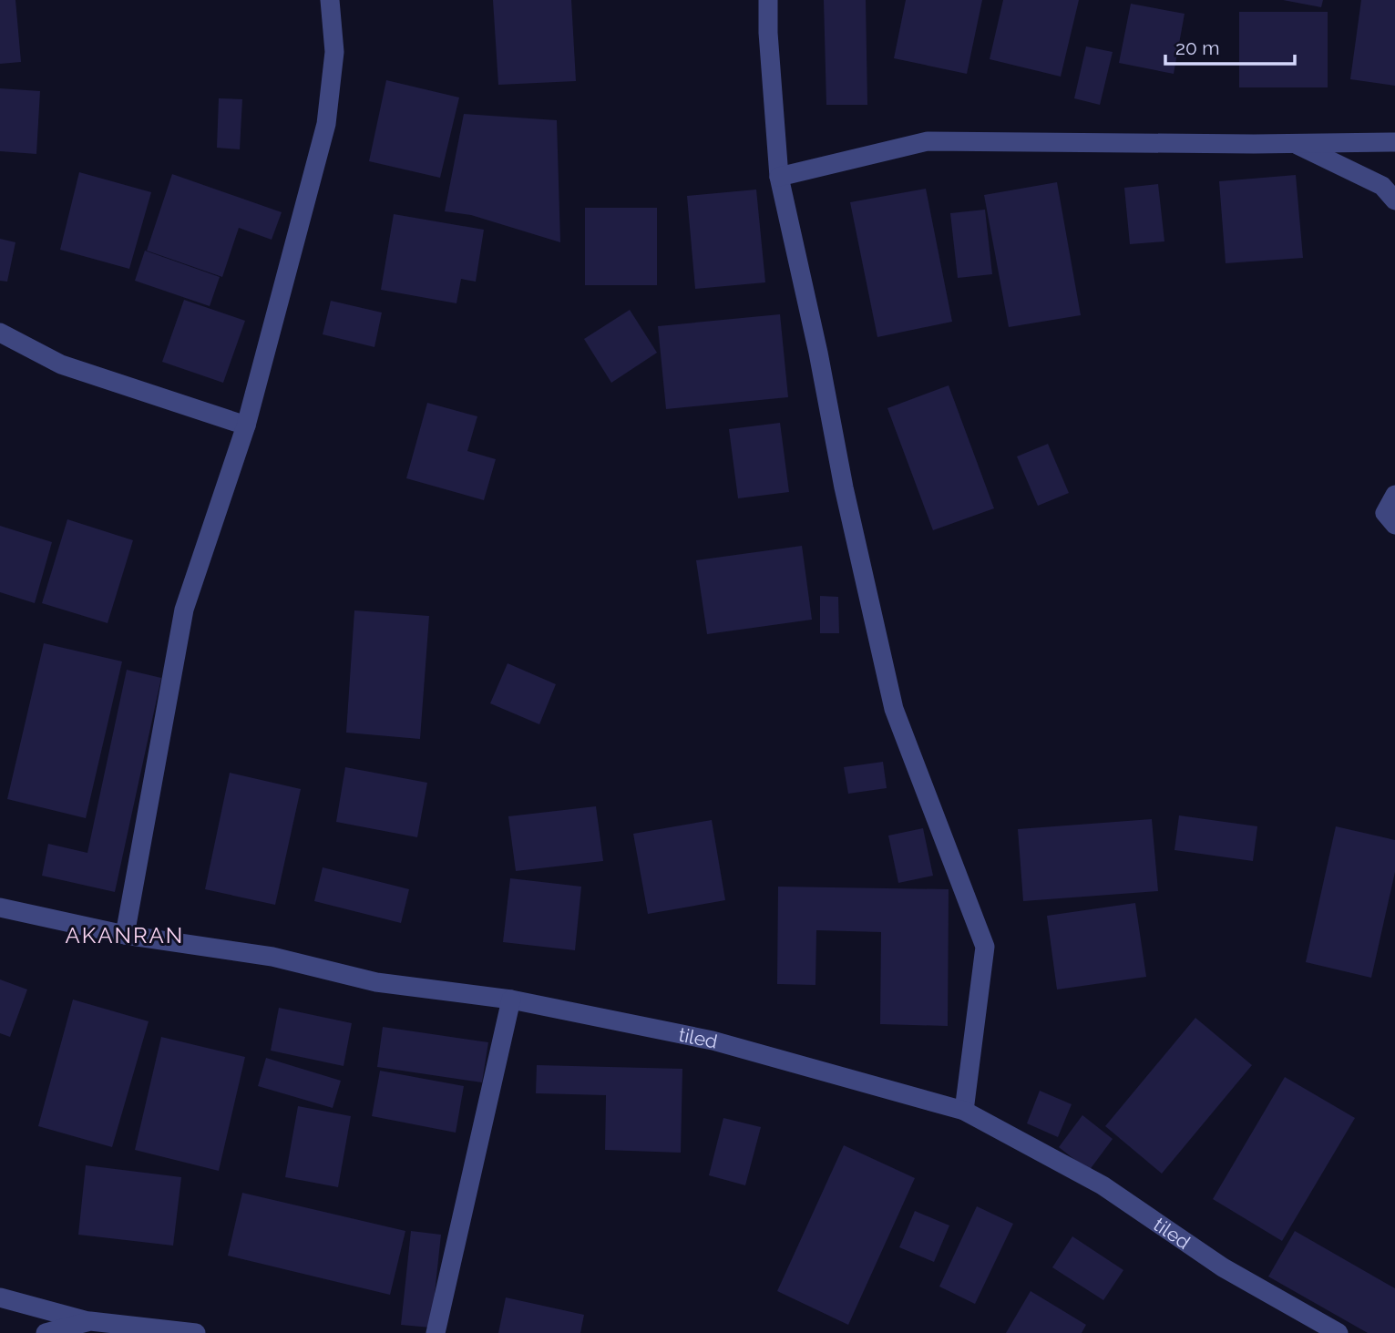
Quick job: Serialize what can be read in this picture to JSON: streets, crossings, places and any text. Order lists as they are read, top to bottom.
{
  "streets": {
    "street": ["tiled"]
  },
  "districts": ["AKANRAN"],
  "scale_bar": "20 m"
}
